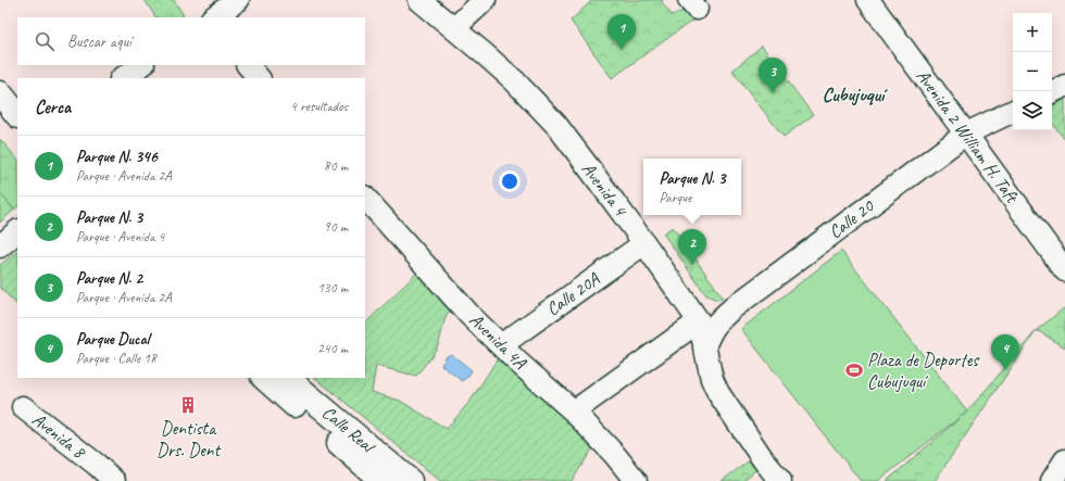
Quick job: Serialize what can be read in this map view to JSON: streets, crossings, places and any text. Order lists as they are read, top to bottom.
{
  "streets": {
    "main road": ["Calle Real"],
    "street": [
      "Avenida 2 William H. Taft",
      "Avenida 4",
      "Calle 20",
      "Calle 20A",
      "Avenida 4A",
      "Avenida 8"
    ]
  },
  "crossings": [
    ["Avenida 2 William H. Taft", "Calle 20"],
    ["Avenida 4", "Calle 20"],
    ["Avenida 4", "Calle 20A"],
    ["Calle 20A", "Avenida 4A"]
  ],
  "districts": ["Cubujuquí"],
  "places": {
    "sports": ["Plaza de Deportes Cubujuquí"],
    "building": ["Dentista Drs. Dent"]
  },
  "page": {
    "map_buttons": ["+", "−"],
    "pins": [
      "1",
      "3",
      "2",
      "4"
    ],
    "search": "Buscar aquí",
    "heading": ["Cerca", "4 resultados"],
    "list": [
      {
        "mark": "1",
        "name": "Parque N. 346",
        "note": "Parque · Avenida 2A",
        "value": "80 m"
      },
      {
        "mark": "2",
        "name": "Parque N. 3",
        "note": "Parque · Avenida 4",
        "value": "90 m"
      },
      {
        "mark": "3",
        "name": "Parque N. 2",
        "note": "Parque · Avenida 2A",
        "value": "130 m"
      },
      {
        "mark": "4",
        "name": "Parque Ducal",
        "note": "Parque · Calle 18",
        "value": "240 m"
      }
    ],
    "popup": ["Parque N. 3", "Parque"]
  }
}
